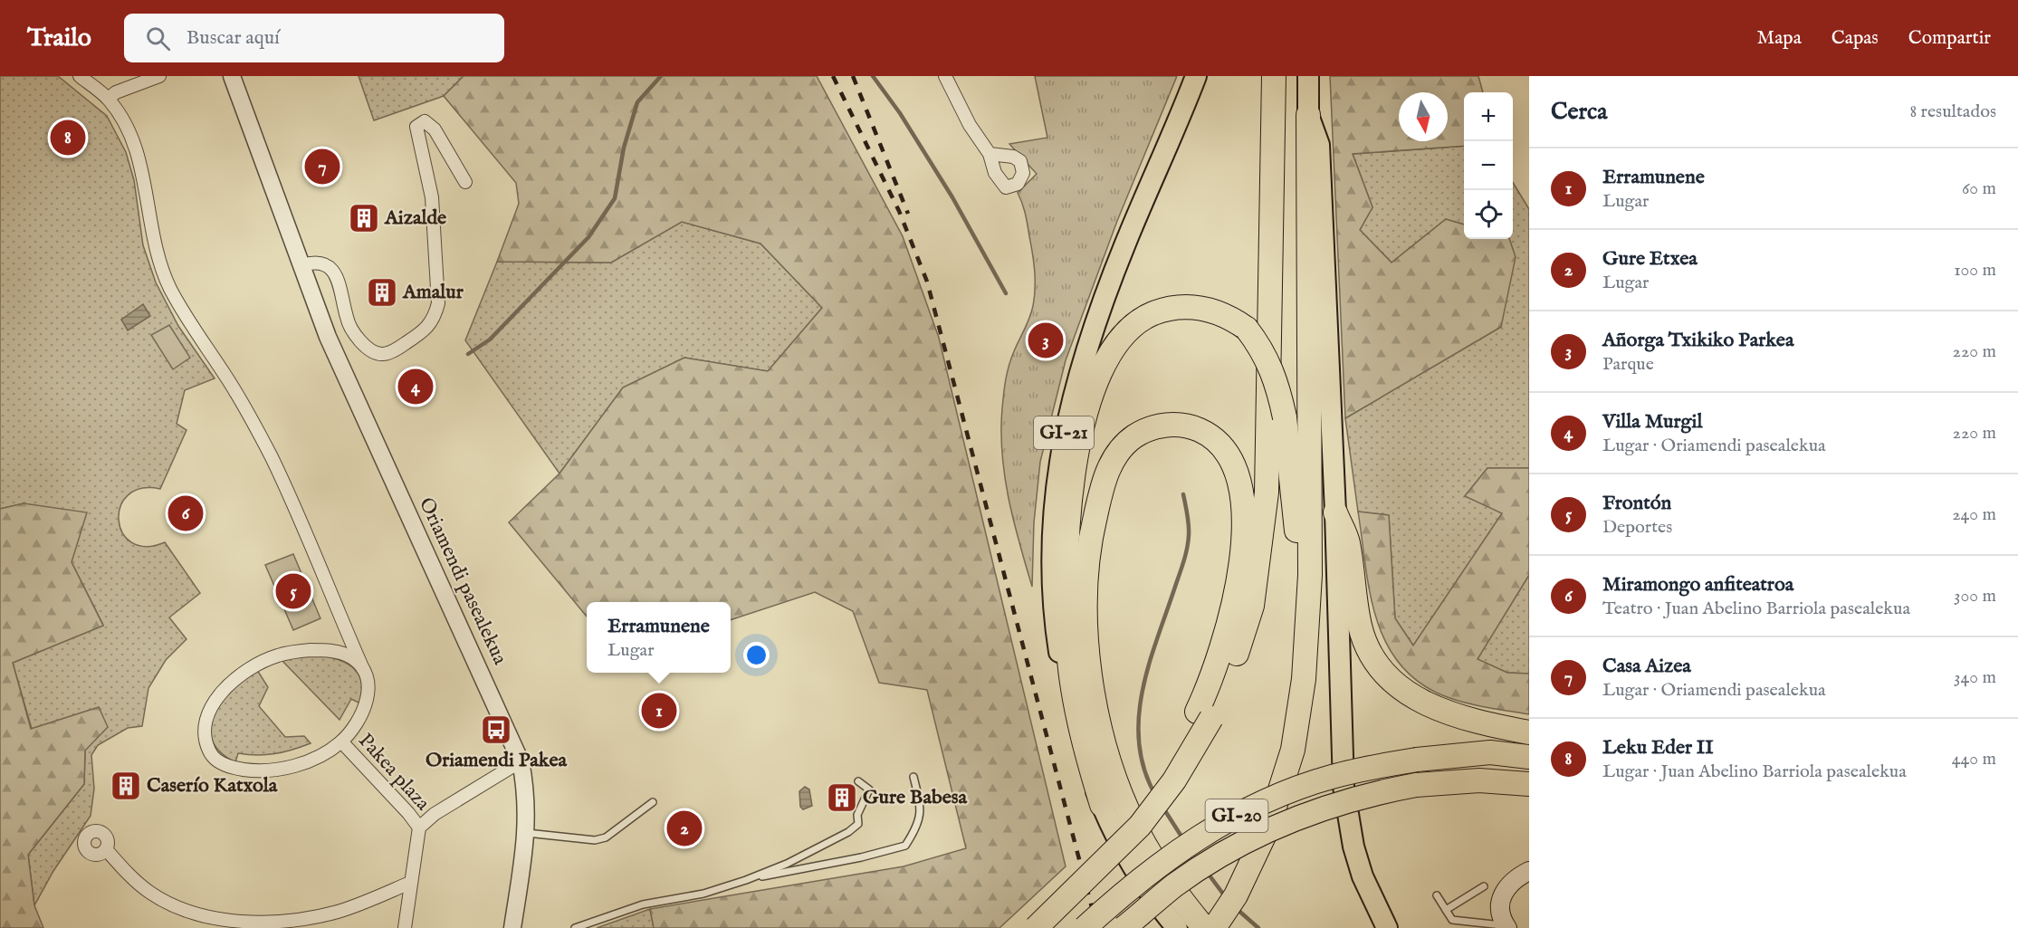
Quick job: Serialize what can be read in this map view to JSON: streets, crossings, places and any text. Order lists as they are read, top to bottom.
{
  "streets": {
    "highway": ["GI-20"],
    "main road": ["GI-21"],
    "street": ["Oriamendi pasealekua", "Pakea plaza"]
  },
  "places": {
    "building": [
      "Aizalde",
      "Amalur",
      "Caserío Katxola",
      "Gure Babesa"
    ],
    "bus stop": ["Oriamendi Pakea"]
  },
  "north": "bottom",
  "page": {
    "header": "Trailo",
    "search": "Buscar aquí",
    "nav": ["Mapa", "Capas", "Compartir"],
    "heading": ["Cerca", "8 resultados"],
    "map_buttons": ["+", "−"],
    "pins": [
      "8",
      "7",
      "3",
      "4",
      "6",
      "5",
      "1",
      "2"
    ],
    "list": [
      {
        "mark": "1",
        "name": "Erramunene",
        "note": "Lugar",
        "value": "60 m"
      },
      {
        "mark": "2",
        "name": "Gure Etxea",
        "note": "Lugar",
        "value": "100 m"
      },
      {
        "mark": "3",
        "name": "Añorga Txikiko Parkea",
        "note": "Parque",
        "value": "220 m"
      },
      {
        "mark": "4",
        "name": "Villa Murgil",
        "note": "Lugar · Oriamendi pasealekua",
        "value": "220 m"
      },
      {
        "mark": "5",
        "name": "Frontón",
        "note": "Deportes",
        "value": "240 m"
      },
      {
        "mark": "6",
        "name": "Miramongo anfiteatroa",
        "note": "Teatro · Juan Abelino Barriola pasealekua",
        "value": "300 m"
      },
      {
        "mark": "7",
        "name": "Casa Aizea",
        "note": "Lugar · Oriamendi pasealekua",
        "value": "340 m"
      },
      {
        "mark": "8",
        "name": "Leku Eder II",
        "note": "Lugar · Juan Abelino Barriola pasealekua",
        "value": "440 m"
      }
    ],
    "popup": ["Erramunene", "Lugar"]
  }
}
